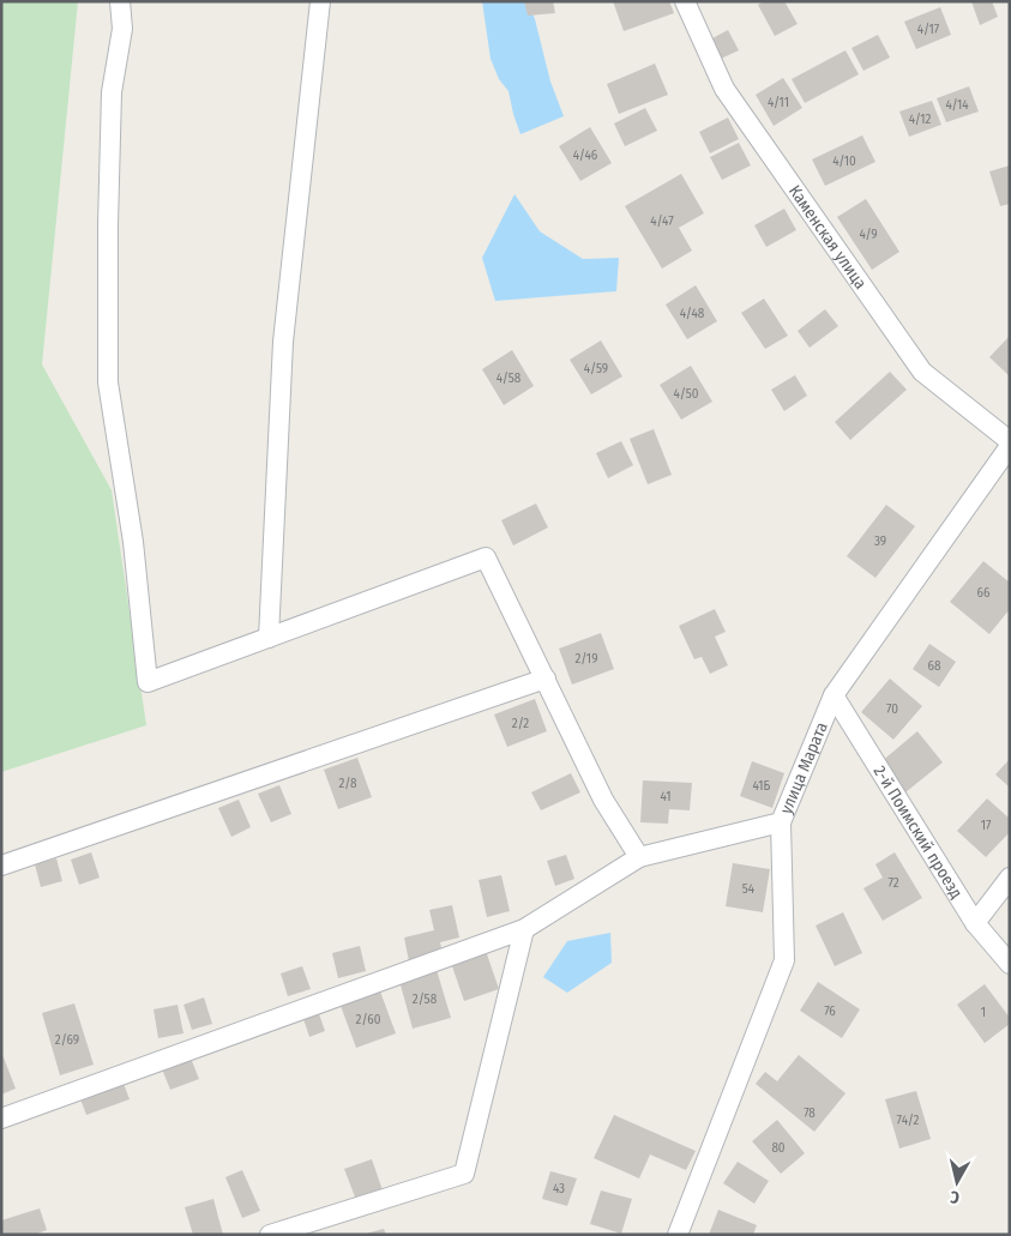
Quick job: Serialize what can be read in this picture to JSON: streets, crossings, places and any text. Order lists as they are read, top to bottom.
{
  "streets": {
    "street": ["Каменская улица", "улица Марата", "2-й Поимский проезд"]
  },
  "crossings": [
    ["Каменская улица", "улица Марата"],
    ["улица Марата", "2-й Поимский проезд"]
  ],
  "house_numbers": [
    "4/17",
    "4/11",
    "4/14",
    "4/12",
    "4/46",
    "4/10",
    "4/47",
    "4/9",
    "4/48",
    "4/59",
    "4/58",
    "4/50",
    "39",
    "66",
    "2/19",
    "68",
    "70",
    "2/2",
    "2/8",
    "41Б",
    "41",
    "17",
    "72",
    "54",
    "2/58",
    "76",
    "1",
    "2/60",
    "2/69",
    "78",
    "74/2",
    "80",
    "43"
  ],
  "north": "bottom"
}
